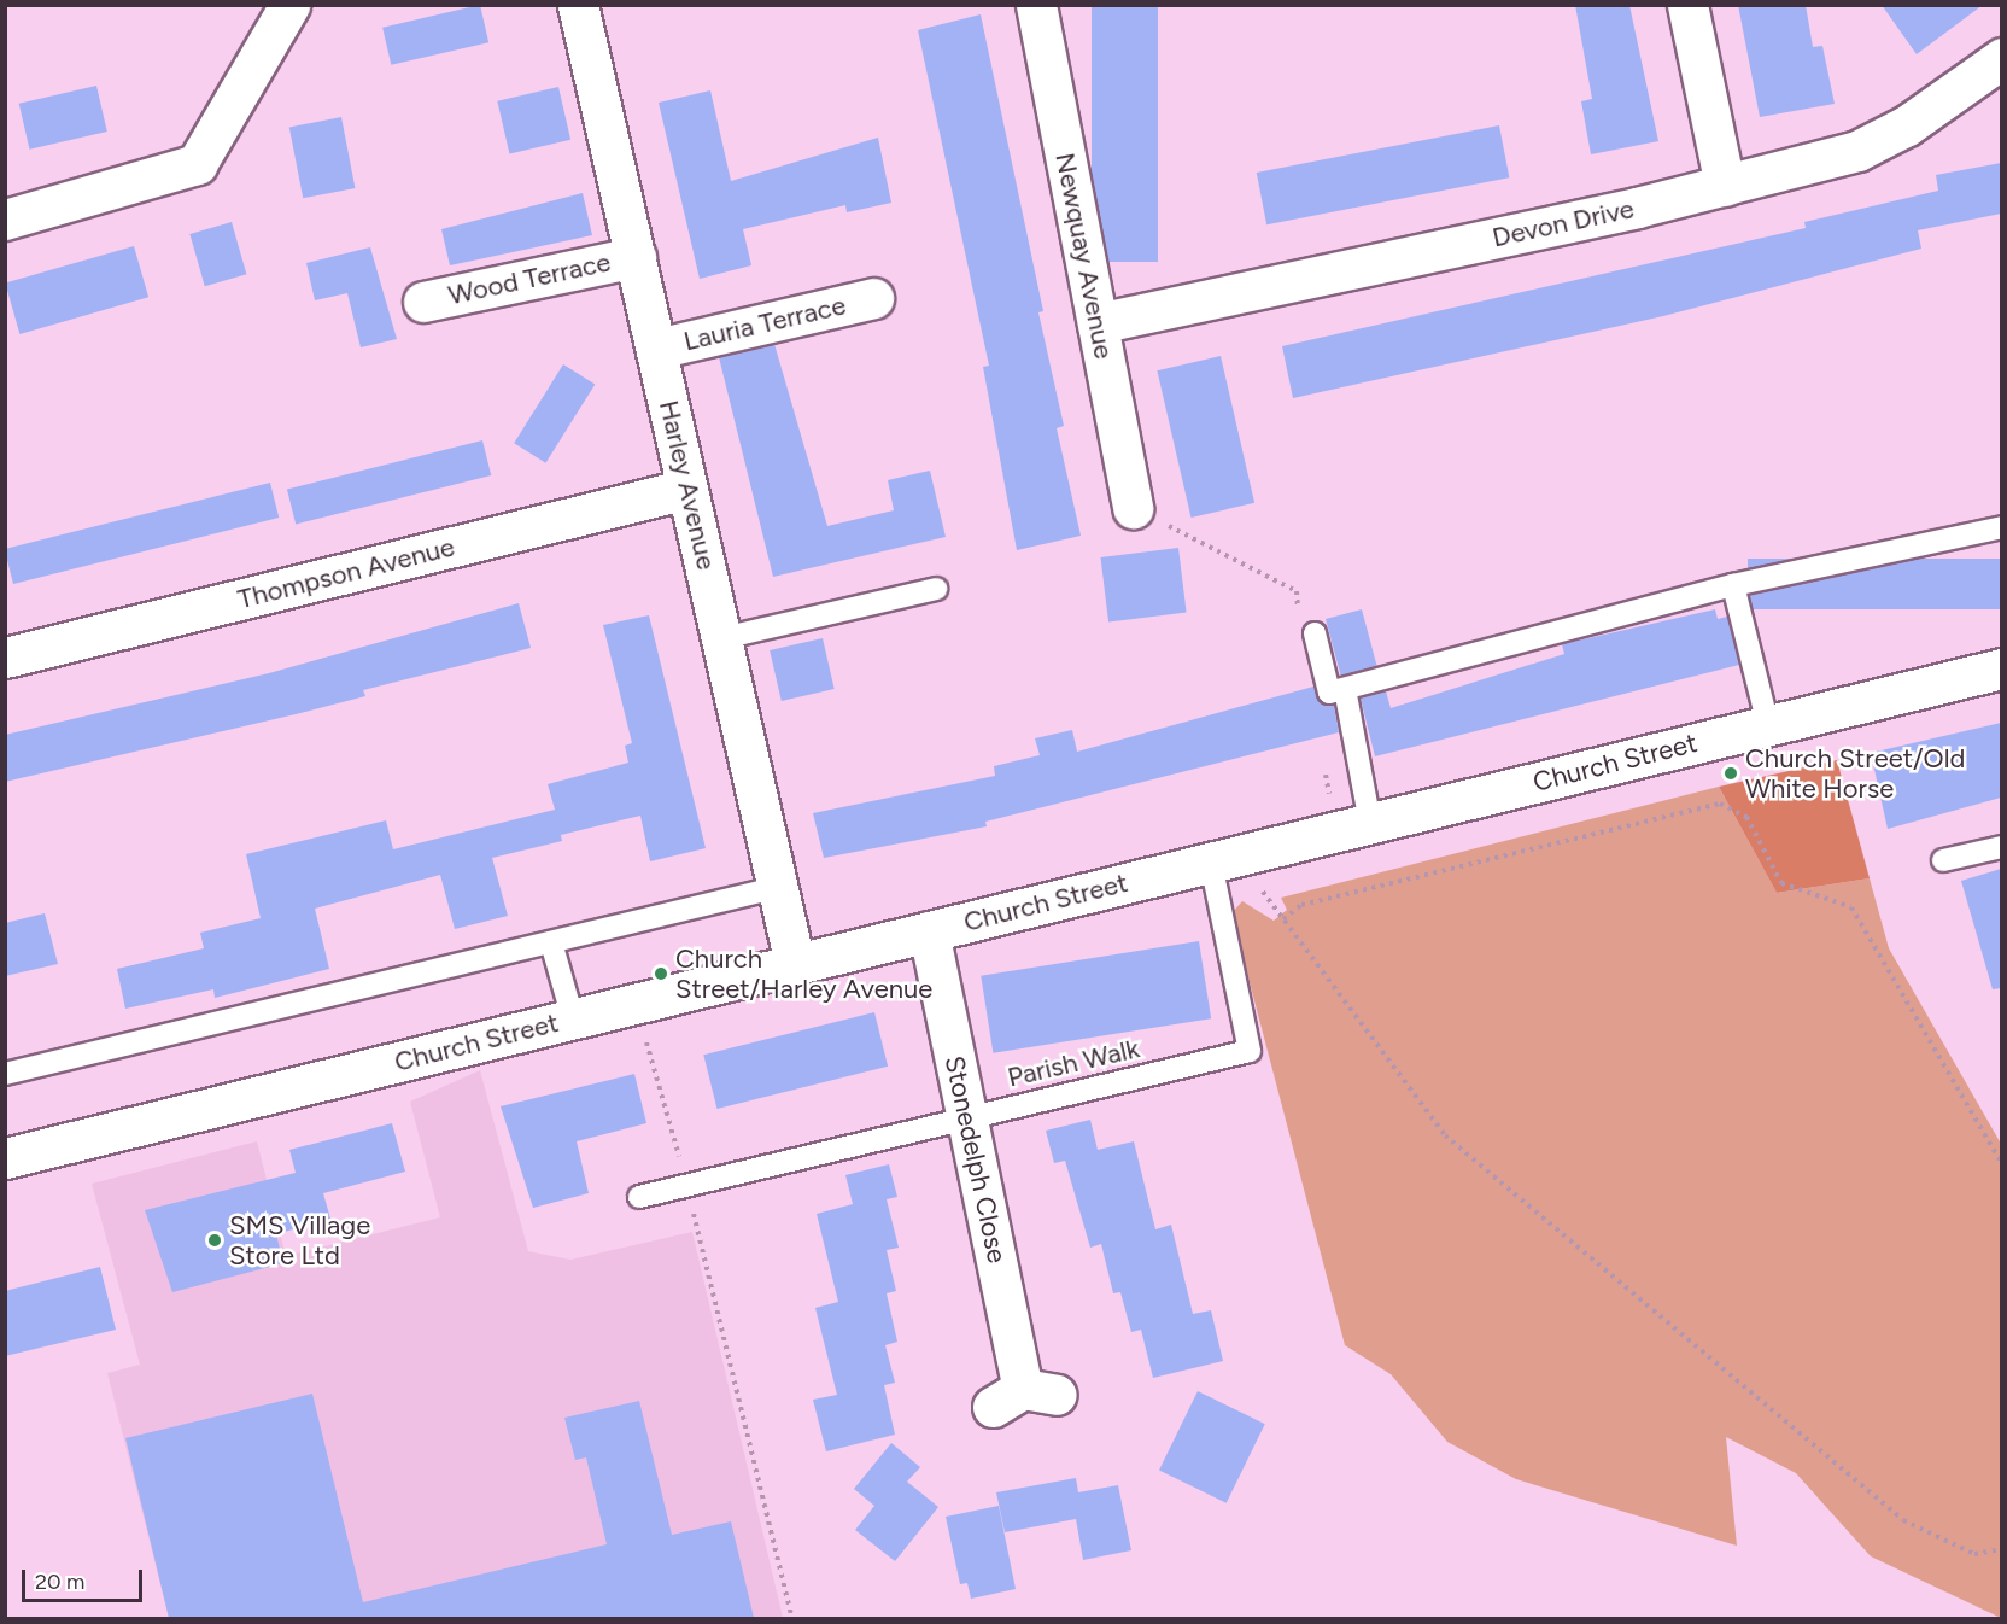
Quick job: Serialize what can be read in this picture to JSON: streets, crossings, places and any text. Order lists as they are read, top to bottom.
{
  "streets": {
    "street": [
      "Devon Drive",
      "Newquay Avenue",
      "Wood Terrace",
      "Lauria Terrace",
      "Harley Avenue",
      "Thompson Avenue",
      "Church Street",
      "Stonedelph Close"
    ],
    "lane": ["Parish Walk"]
  },
  "crossings": [
    ["Devon Drive", "Newquay Avenue"],
    ["Wood Terrace", "Harley Avenue"],
    ["Lauria Terrace", "Harley Avenue"],
    ["Harley Avenue", "Thompson Avenue"],
    ["Harley Avenue", "Church Street"],
    ["Church Street", "Parish Walk"],
    ["Church Street", "Stonedelph Close"],
    ["Parish Walk", "Stonedelph Close"]
  ],
  "places": ["Church Street/Old White Horse", "Church Street/Harley Avenue", "SMS Village Store Ltd"],
  "scale_bar": "20 m"
}
